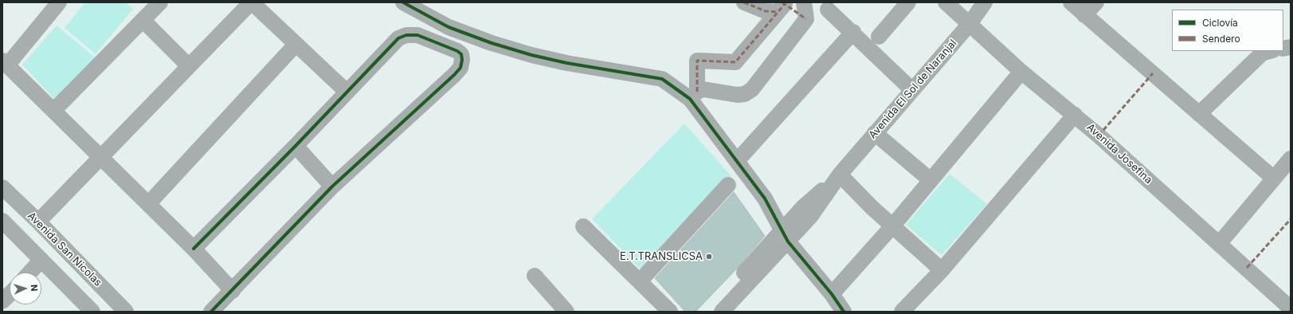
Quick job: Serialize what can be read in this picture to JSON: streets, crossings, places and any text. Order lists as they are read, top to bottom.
{
  "streets": {
    "street": ["Avenida El Sol de Naranjal", "Avenida Josefina", "Avenida San Nicolas"]
  },
  "crossings": [
    ["Avenida El Sol de Naranjal", "Avenida Josefina"]
  ],
  "places": ["E.T.TRANSLICSA"],
  "legend": ["Ciclovía", "Sendero"],
  "north": "right"
}
